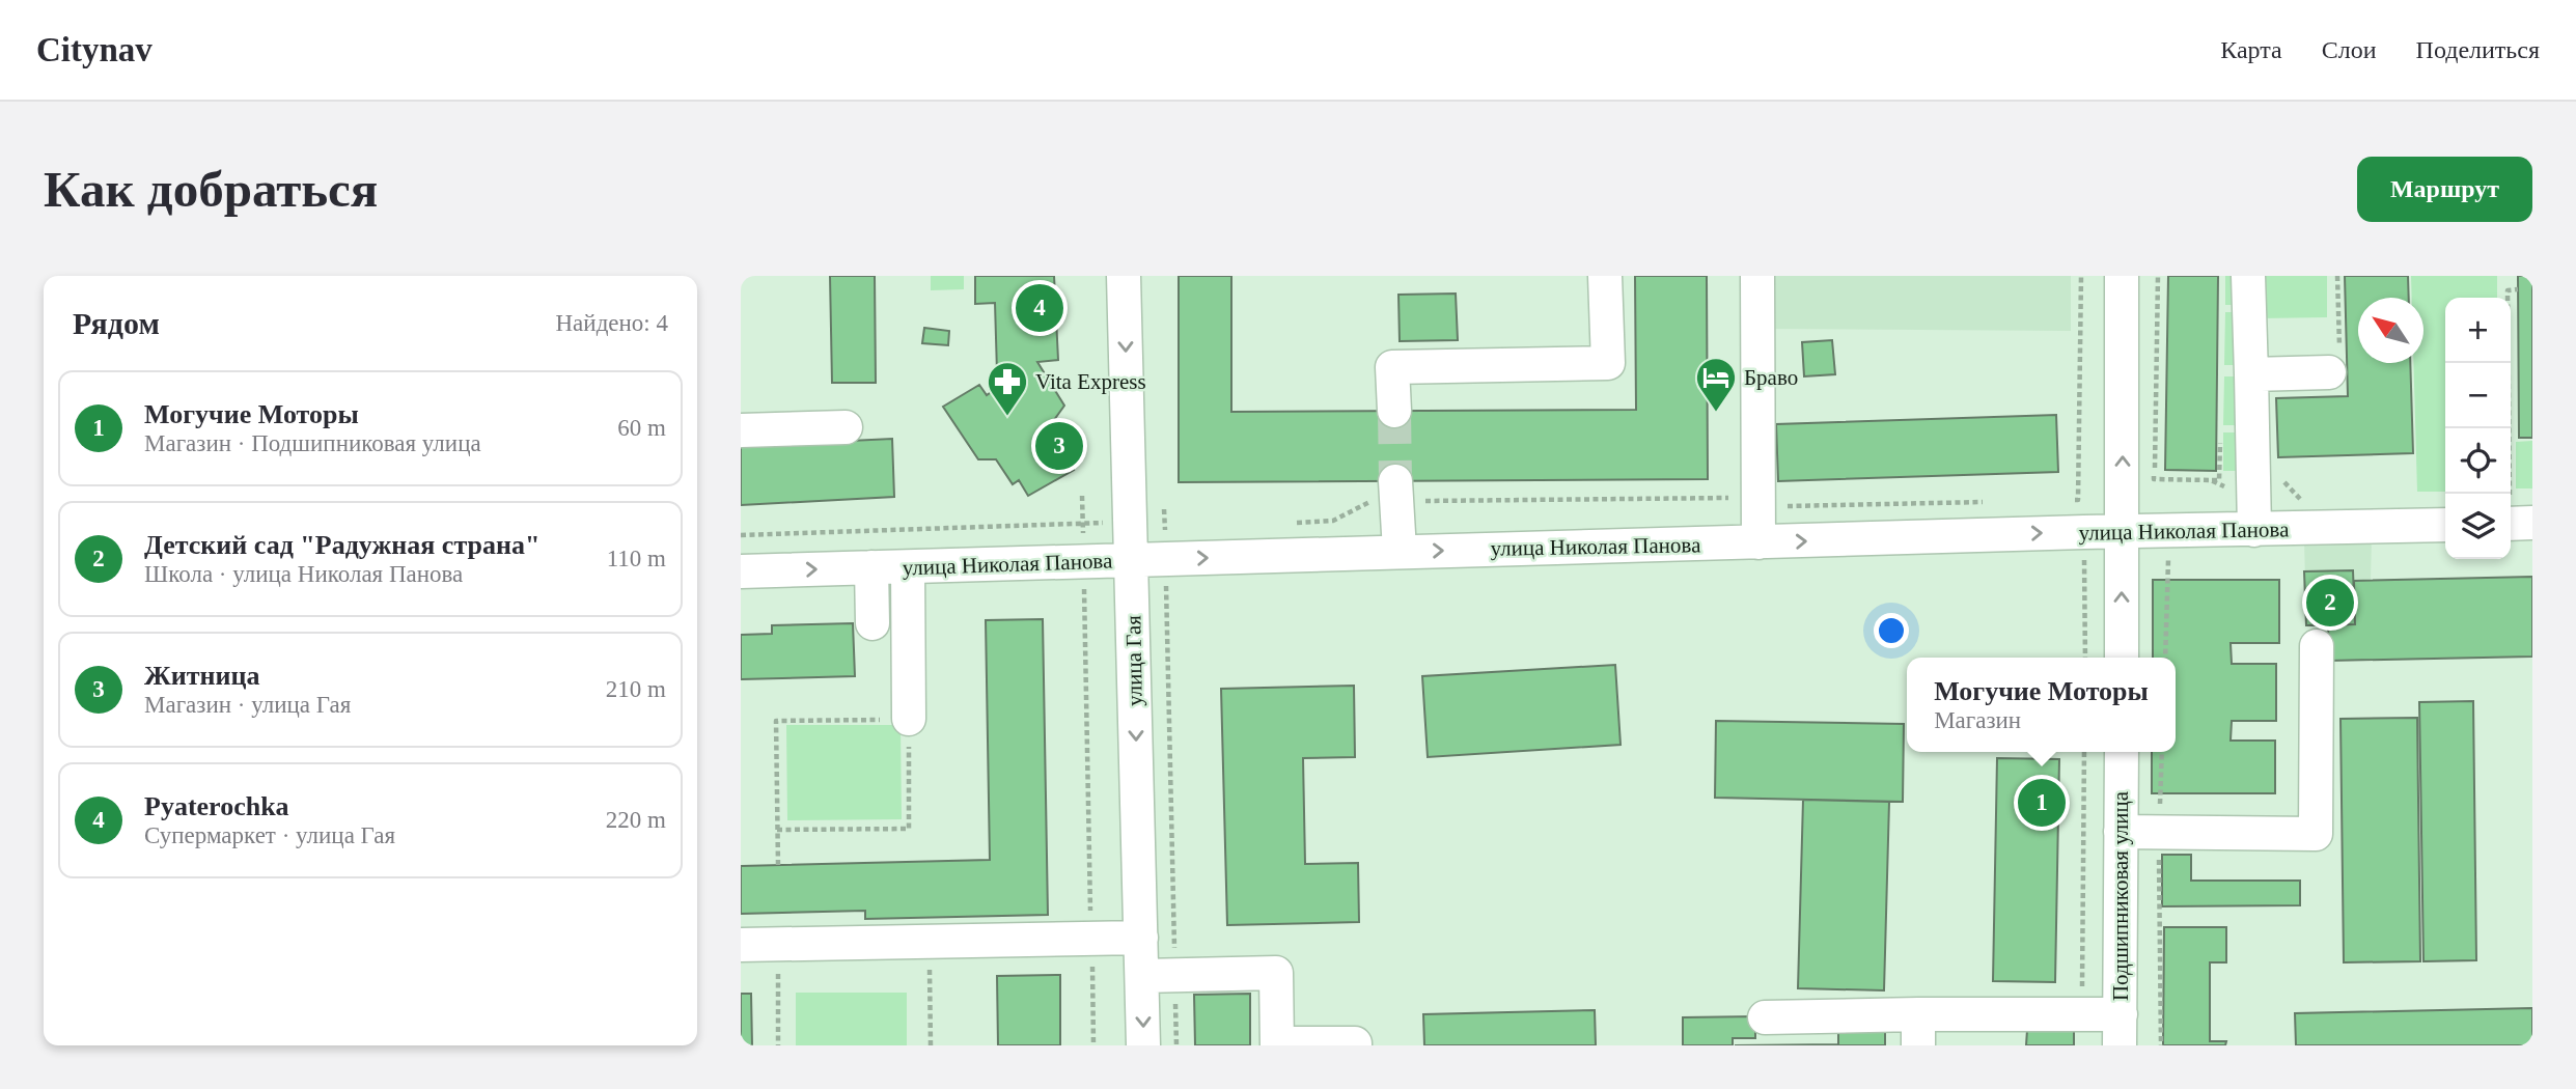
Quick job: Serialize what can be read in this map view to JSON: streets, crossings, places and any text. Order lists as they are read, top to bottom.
{
  "streets": {
    "street": ["улица Николая Панова", "улица Гая", "Подшипниковая улица"]
  },
  "crossings": [
    ["улица Николая Панова", "улица Гая"]
  ],
  "one_way": ["улица Николая Панова"],
  "places": {
    "hotel": ["Браво"],
    "pharmacy": ["Vita Express"]
  },
  "north": "top left",
  "page": {
    "header": "Citynav",
    "nav": ["Карта", "Слои", "Поделиться"],
    "buttons": "Маршрут",
    "title": "Как добраться",
    "heading": ["Рядом", "Найдено: 4"],
    "pins": [
      "4",
      "3",
      "2",
      "1"
    ],
    "map_buttons": ["+", "−"],
    "list": [
      {
        "mark": "1",
        "name": "Могучие Моторы",
        "note": "Магазин · Подшипниковая улица",
        "value": "60 m"
      },
      {
        "mark": "2",
        "name": "Детский сад \"Радужная страна\"",
        "note": "Школа · улица Николая Панова",
        "value": "110 m"
      },
      {
        "mark": "3",
        "name": "Житница",
        "note": "Магазин · улица Гая",
        "value": "210 m"
      },
      {
        "mark": "4",
        "name": "Pyaterochka",
        "note": "Супермаркет · улица Гая",
        "value": "220 m"
      }
    ],
    "popup": ["Могучие Моторы", "Магазин"]
  }
}
